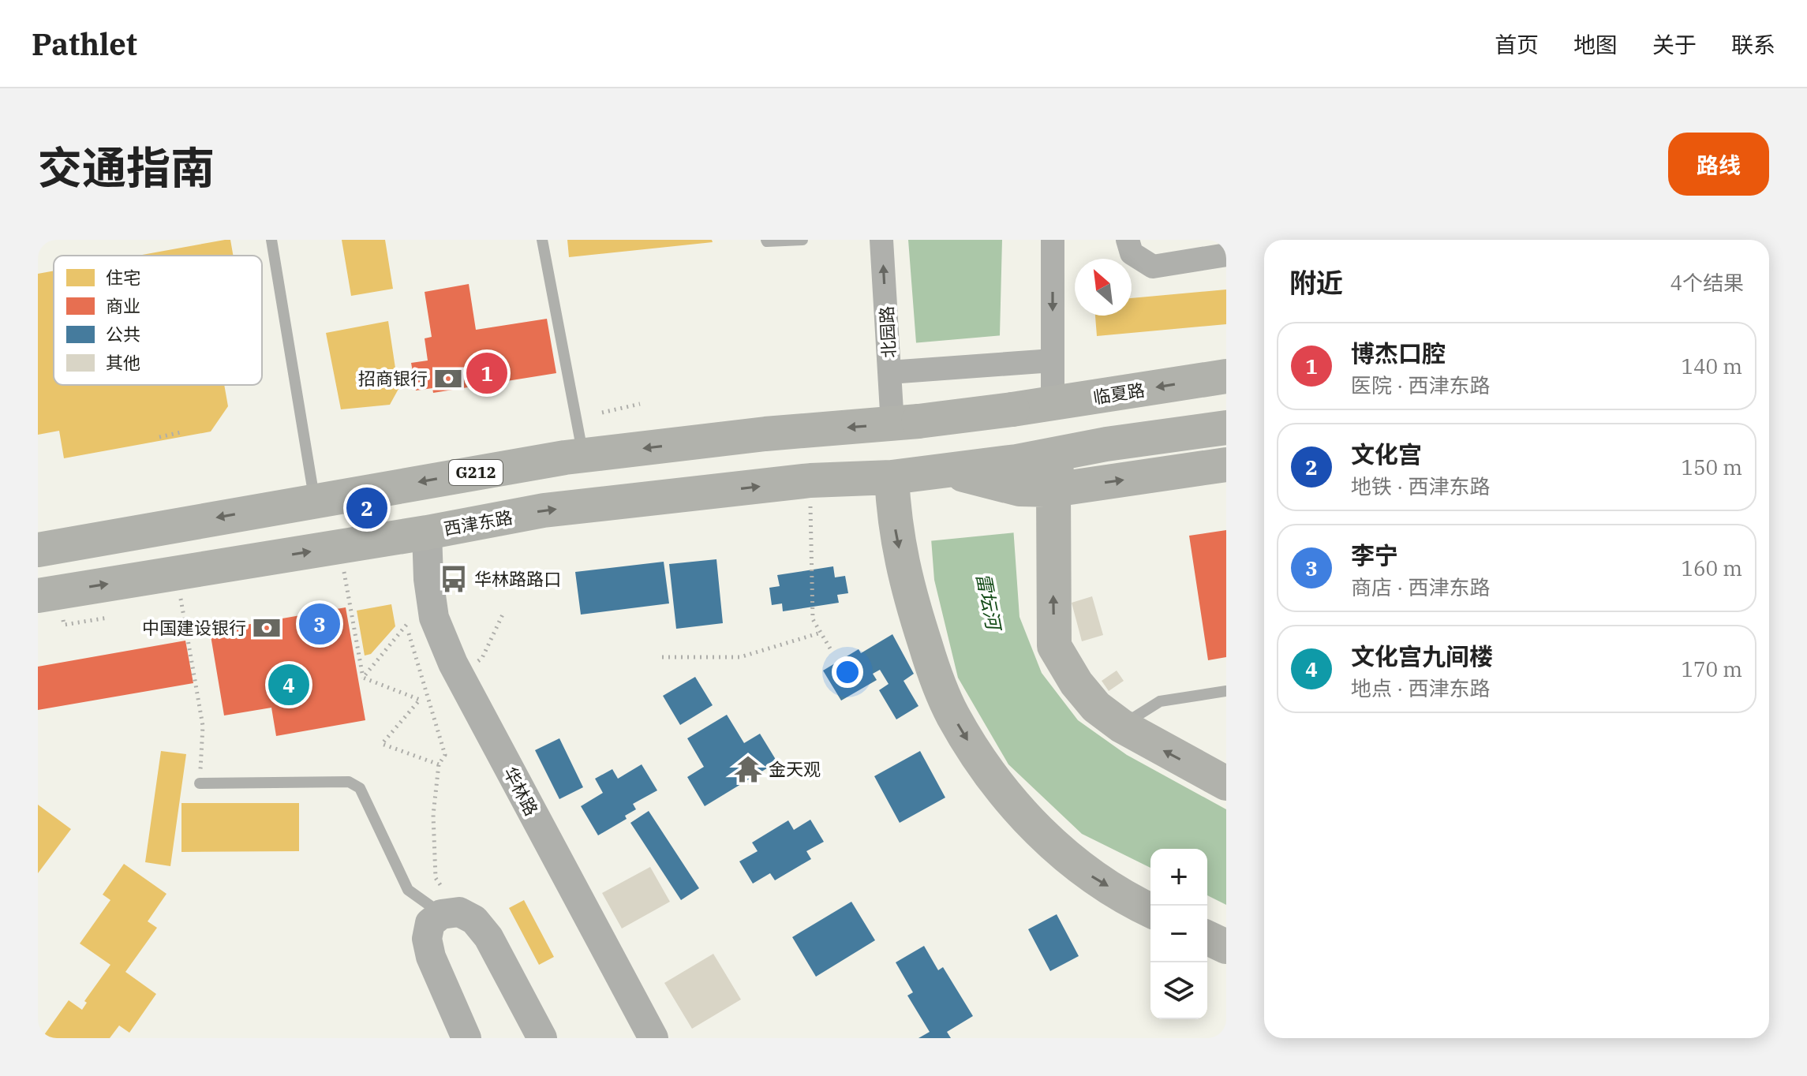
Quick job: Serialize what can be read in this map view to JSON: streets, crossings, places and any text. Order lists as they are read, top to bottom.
{
  "streets": {
    "main road": ["临夏路", "G212", "西津东路"],
    "street": ["北园路", "华林路"]
  },
  "crossings": [
    ["北园路", "G212"],
    ["临夏路", "西津东路"],
    ["西津东路", "华林路"]
  ],
  "water": ["雷坛河"],
  "places": {
    "bank": ["招商银行", "中国建设银行"],
    "bus stop": ["华林路路口"],
    "temple": ["金天观"]
  },
  "legend": [
    "住宅",
    "商业",
    "公共",
    "其他"
  ],
  "north": "top left",
  "page": {
    "header": "Pathlet",
    "nav": [
      "首页",
      "地图",
      "关于",
      "联系"
    ],
    "title": "交通指南",
    "buttons": "路线",
    "heading": ["附近", "4个结果"],
    "list": [
      {
        "mark": "1",
        "name": "博杰口腔",
        "note": "医院 · 西津东路",
        "value": "140 m"
      },
      {
        "mark": "2",
        "name": "文化宫",
        "note": "地铁 · 西津东路",
        "value": "150 m"
      },
      {
        "mark": "3",
        "name": "李宁",
        "note": "商店 · 西津东路",
        "value": "160 m"
      },
      {
        "mark": "4",
        "name": "文化宫九间楼",
        "note": "地点 · 西津东路",
        "value": "170 m"
      }
    ],
    "pins": [
      "1",
      "2",
      "3",
      "4"
    ],
    "map_buttons": ["+", "−"]
  }
}
